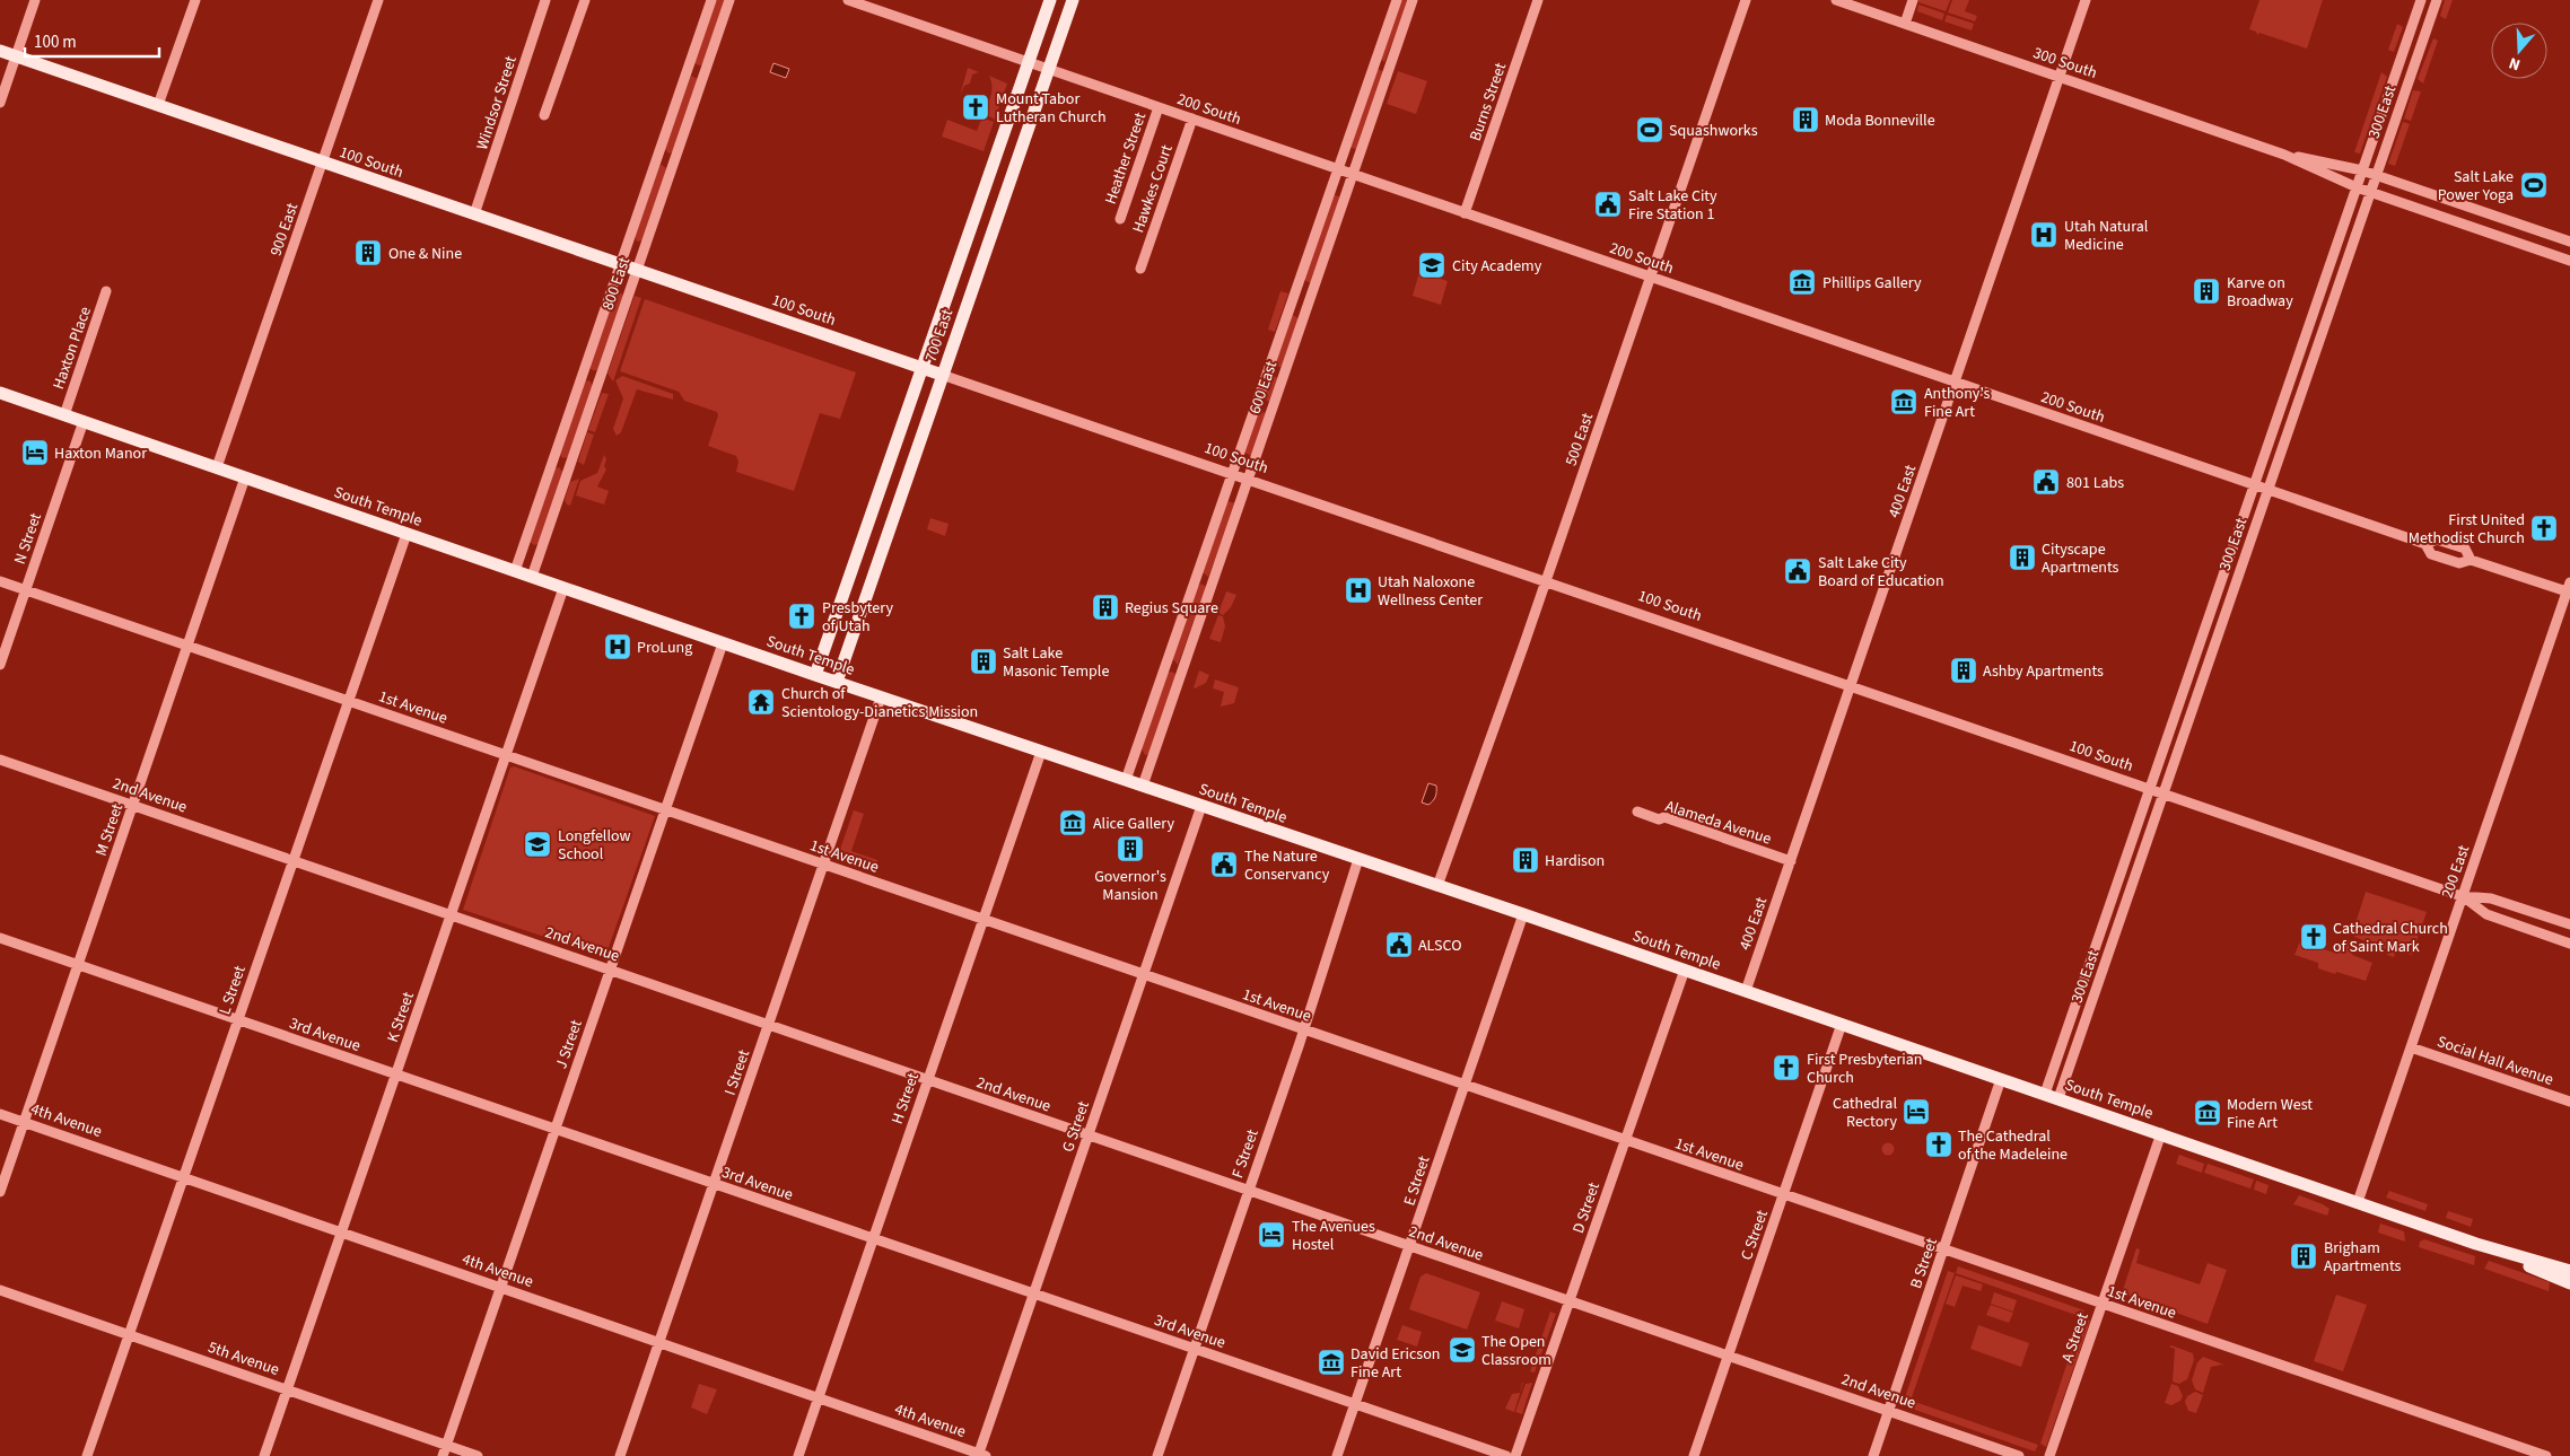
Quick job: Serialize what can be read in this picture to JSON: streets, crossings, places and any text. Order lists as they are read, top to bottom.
{
  "streets": {
    "main road": ["100 South", "700 East", "South Temple"],
    "street": [
      "300 South",
      "Burns Street",
      "Windsor Street",
      "200 South",
      "300 East",
      "Heather Street",
      "Hawkes Court",
      "900 East",
      "800 East",
      "Haxton Place",
      "600 East",
      "500 East",
      "400 East",
      "N Street",
      "1st Avenue",
      "2nd Avenue",
      "Alameda Avenue",
      "M Street",
      "200 East",
      "L Street",
      "K Street",
      "3rd Avenue",
      "J Street",
      "Social Hall Avenue",
      "I Street",
      "H Street",
      "4th Avenue",
      "G Street",
      "F Street",
      "E Street",
      "D Street",
      "C Street",
      "B Street",
      "A Street",
      "5th Avenue"
    ]
  },
  "crossings": [
    ["300 South", "300 East"],
    ["300 South", "400 East"],
    ["Burns Street", "200 South"],
    ["Windsor Street", "100 South"],
    ["200 South", "300 East"],
    ["200 South", "Heather Street"],
    ["200 South", "Hawkes Court"],
    ["200 South", "700 East"],
    ["200 South", "600 East"],
    ["200 South", "500 East"],
    ["200 South", "400 East"],
    ["200 South", "200 East"],
    ["300 East", "100 South"],
    ["300 East", "South Temple"],
    ["100 South", "900 East"],
    ["100 South", "800 East"],
    ["100 South", "700 East"],
    ["100 South", "600 East"],
    ["100 South", "500 East"],
    ["100 South", "400 East"],
    ["100 South", "200 East"],
    ["900 East", "South Temple"],
    ["800 East", "South Temple"],
    ["700 East", "South Temple"],
    ["Haxton Place", "South Temple"],
    ["600 East", "South Temple"],
    ["500 East", "South Temple"],
    ["400 East", "South Temple"],
    ["400 East", "Alameda Avenue"],
    ["South Temple", "N Street"],
    ["South Temple", "M Street"],
    ["South Temple", "200 East"],
    ["South Temple", "L Street"],
    ["South Temple", "K Street"],
    ["South Temple", "J Street"],
    ["South Temple", "I Street"],
    ["South Temple", "H Street"],
    ["South Temple", "G Street"],
    ["South Temple", "F Street"],
    ["South Temple", "E Street"],
    ["South Temple", "D Street"],
    ["South Temple", "C Street"],
    ["South Temple", "B Street"],
    ["South Temple", "A Street"],
    ["N Street", "1st Avenue"],
    ["1st Avenue", "M Street"],
    ["1st Avenue", "L Street"],
    ["1st Avenue", "K Street"],
    ["1st Avenue", "J Street"],
    ["1st Avenue", "I Street"],
    ["1st Avenue", "H Street"],
    ["1st Avenue", "G Street"],
    ["1st Avenue", "F Street"],
    ["1st Avenue", "E Street"],
    ["1st Avenue", "D Street"],
    ["1st Avenue", "C Street"],
    ["1st Avenue", "B Street"],
    ["1st Avenue", "A Street"],
    ["2nd Avenue", "M Street"],
    ["2nd Avenue", "L Street"],
    ["2nd Avenue", "K Street"],
    ["2nd Avenue", "J Street"],
    ["2nd Avenue", "I Street"],
    ["2nd Avenue", "H Street"],
    ["2nd Avenue", "G Street"],
    ["2nd Avenue", "F Street"],
    ["2nd Avenue", "E Street"],
    ["2nd Avenue", "D Street"],
    ["2nd Avenue", "C Street"],
    ["2nd Avenue", "B Street"],
    ["M Street", "3rd Avenue"],
    ["M Street", "4th Avenue"],
    ["200 East", "Social Hall Avenue"],
    ["L Street", "3rd Avenue"],
    ["L Street", "4th Avenue"],
    ["L Street", "5th Avenue"],
    ["K Street", "3rd Avenue"],
    ["K Street", "4th Avenue"],
    ["K Street", "5th Avenue"],
    ["3rd Avenue", "J Street"],
    ["3rd Avenue", "I Street"],
    ["3rd Avenue", "H Street"],
    ["3rd Avenue", "G Street"],
    ["3rd Avenue", "F Street"],
    ["3rd Avenue", "E Street"],
    ["J Street", "4th Avenue"],
    ["J Street", "5th Avenue"],
    ["I Street", "4th Avenue"],
    ["H Street", "4th Avenue"],
    ["4th Avenue", "G Street"]
  ],
  "places": {
    "church": [
      "Mount Tabor Lutheran Church",
      "First United Methodist Church",
      "Presbytery of Utah",
      "Cathedral Church of Saint Mark",
      "First Presbyterian Church",
      "The Cathedral of the Madeleine"
    ],
    "building": [
      "Moda Bonneville",
      "One & Nine",
      "Karve on Broadway",
      "Cityscape Apartments",
      "Regius Square",
      "Salt Lake Masonic Temple",
      "Ashby Apartments",
      "Governor's Mansion",
      "Hardison",
      "Brigham Apartments"
    ],
    "sports": ["Squashworks", "Salt Lake Power Yoga"],
    "public building": [
      "Salt Lake City Fire Station 1",
      "801 Labs",
      "Salt Lake City Board of Education",
      "The Nature Conservancy",
      "ALSCO"
    ],
    "hospital": ["Utah Natural Medicine", "Utah Naloxone Wellness Center", "ProLung"],
    "school or university": ["City Academy", "Longfellow School", "The Open Classroom"],
    "museum": [
      "Phillips Gallery",
      "Anthony's Fine Art",
      "Alice Gallery",
      "Modern West Fine Art",
      "David Ericson Fine Art"
    ],
    "hotel": ["Haxton Manor", "Cathedral Rectory", "The Avenues Hostel"],
    "temple": ["Church of Scientology-Dianetics Mission"]
  },
  "scale_bar": "100 m",
  "north": "bottom"
}
